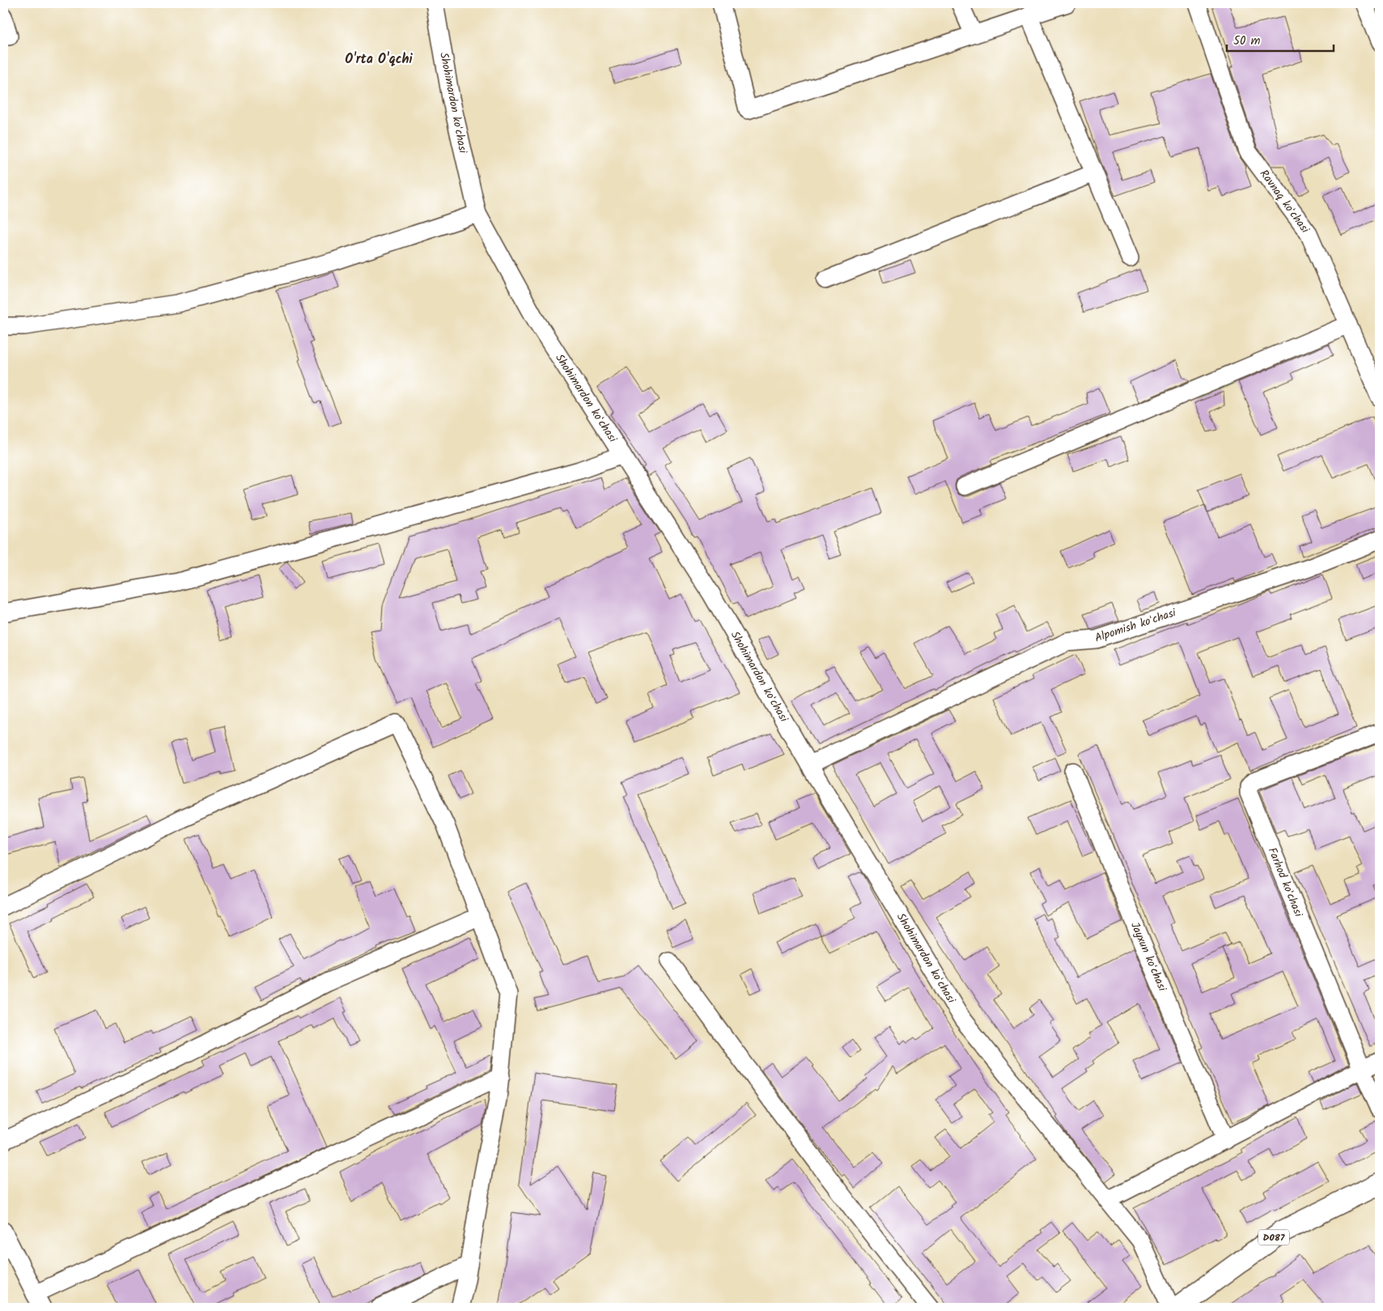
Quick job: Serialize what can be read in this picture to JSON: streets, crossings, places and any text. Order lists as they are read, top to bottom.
{
  "streets": {
    "main road": ["D087"],
    "street": [
      "Shohimardon koʻchasi",
      "Ravnaq koʻchasi",
      "Alpomish koʻchasi",
      "Farhod koʻchasi",
      "Jayxun koʻchasi"
    ]
  },
  "crossings": [
    ["Shohimardon koʻchasi", "Alpomish koʻchasi"]
  ],
  "districts": ["O'rta O'qchi"],
  "scale_bar": "50 m"
}
